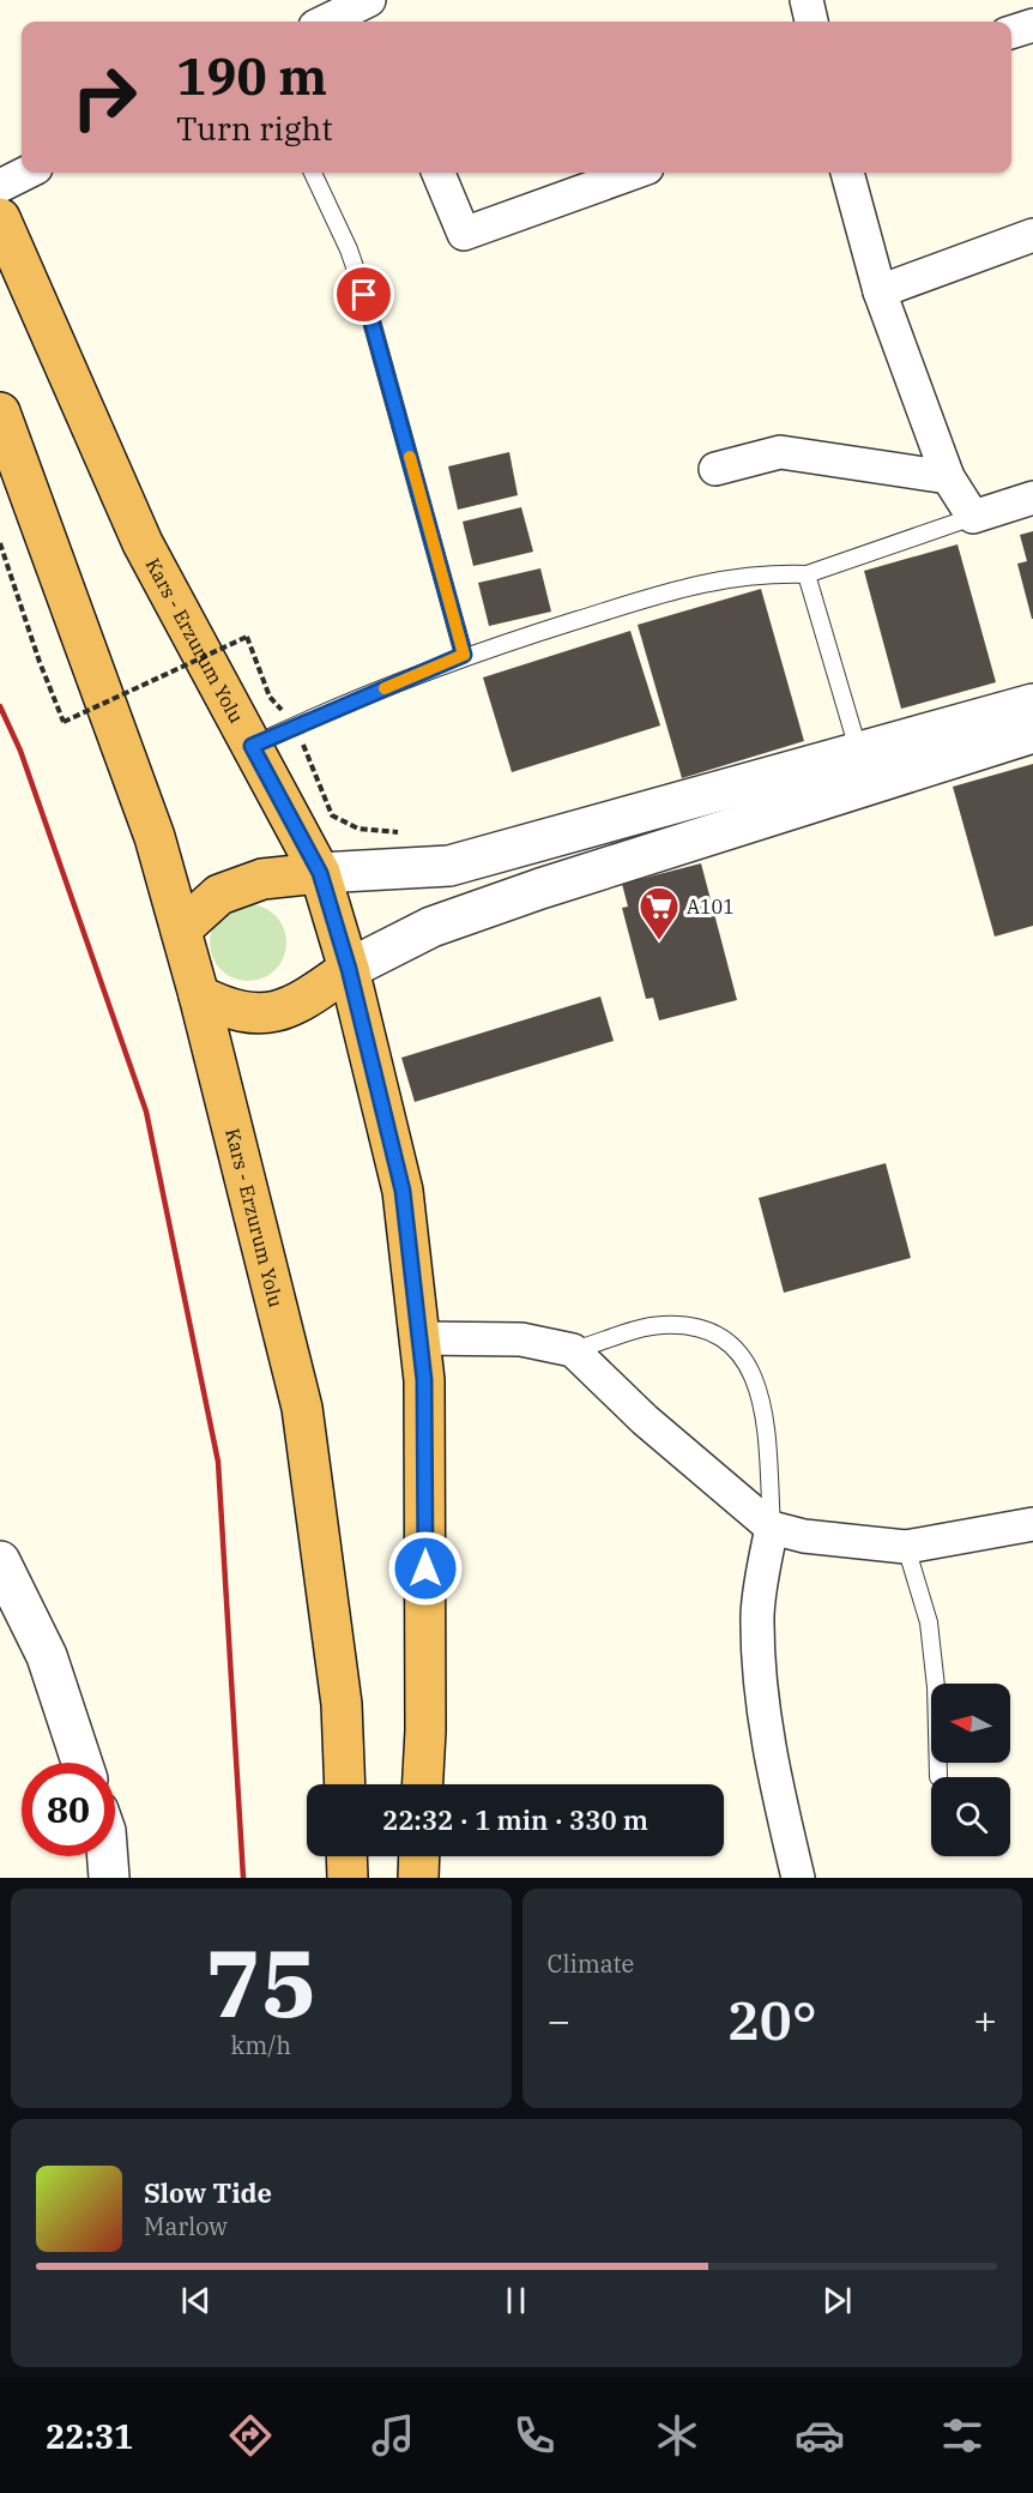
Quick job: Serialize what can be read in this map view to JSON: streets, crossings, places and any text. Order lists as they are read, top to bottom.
{
  "streets": {
    "highway": ["Kars - Erzurum Yolu"]
  },
  "places": {
    "supermarket": ["A101"]
  },
  "north": "left",
  "page": {
    "turn": ["190 m", "Turn right"],
    "limit": "80",
    "trip": "22:32 · 1 min · 330 m",
    "tile": [
      ["75", "km/h"],
      "Climate"
    ],
    "heat": ["−", "20°", "+"],
    "song": ["Slow Tide", "Marlow"],
    "tabs": "22:31"
  }
}
